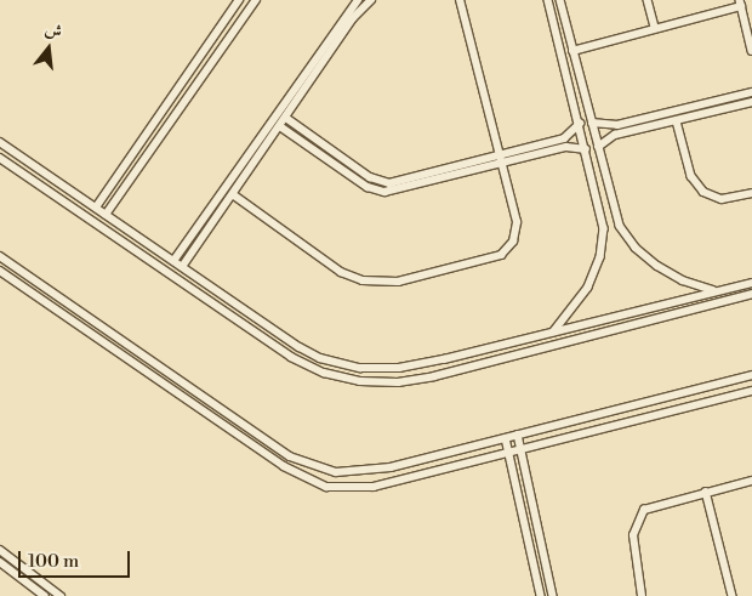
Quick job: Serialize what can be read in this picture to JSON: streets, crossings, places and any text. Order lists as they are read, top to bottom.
{
  "scale_bar": "100 m",
  "north": "top"
}
